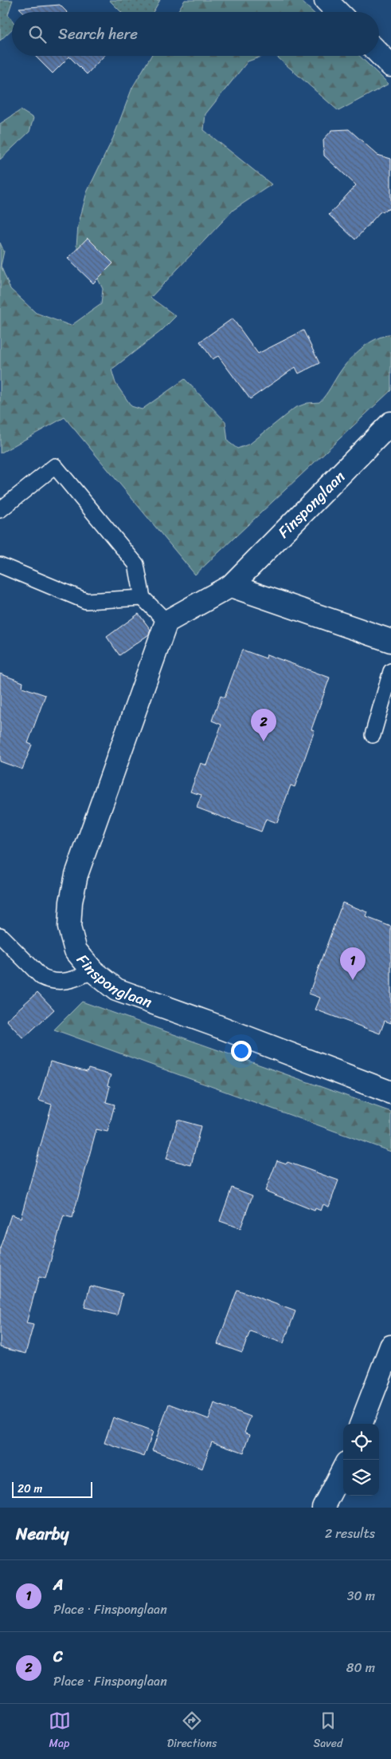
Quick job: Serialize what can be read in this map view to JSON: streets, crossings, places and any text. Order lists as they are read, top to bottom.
{
  "streets": {
    "street": ["Finsponglaan"]
  },
  "scale_bar": "20 m",
  "page": {
    "search": "Search here",
    "pins": ["2", "1"],
    "scale": "20 m",
    "heading": ["Nearby", "2 results"],
    "list": [
      {
        "mark": "1",
        "name": "A",
        "note": "Place · Finsponglaan",
        "value": "30 m"
      },
      {
        "mark": "2",
        "name": "C",
        "note": "Place · Finsponglaan",
        "value": "80 m"
      }
    ],
    "nav": ["Map", "Directions", "Saved"]
  }
}
